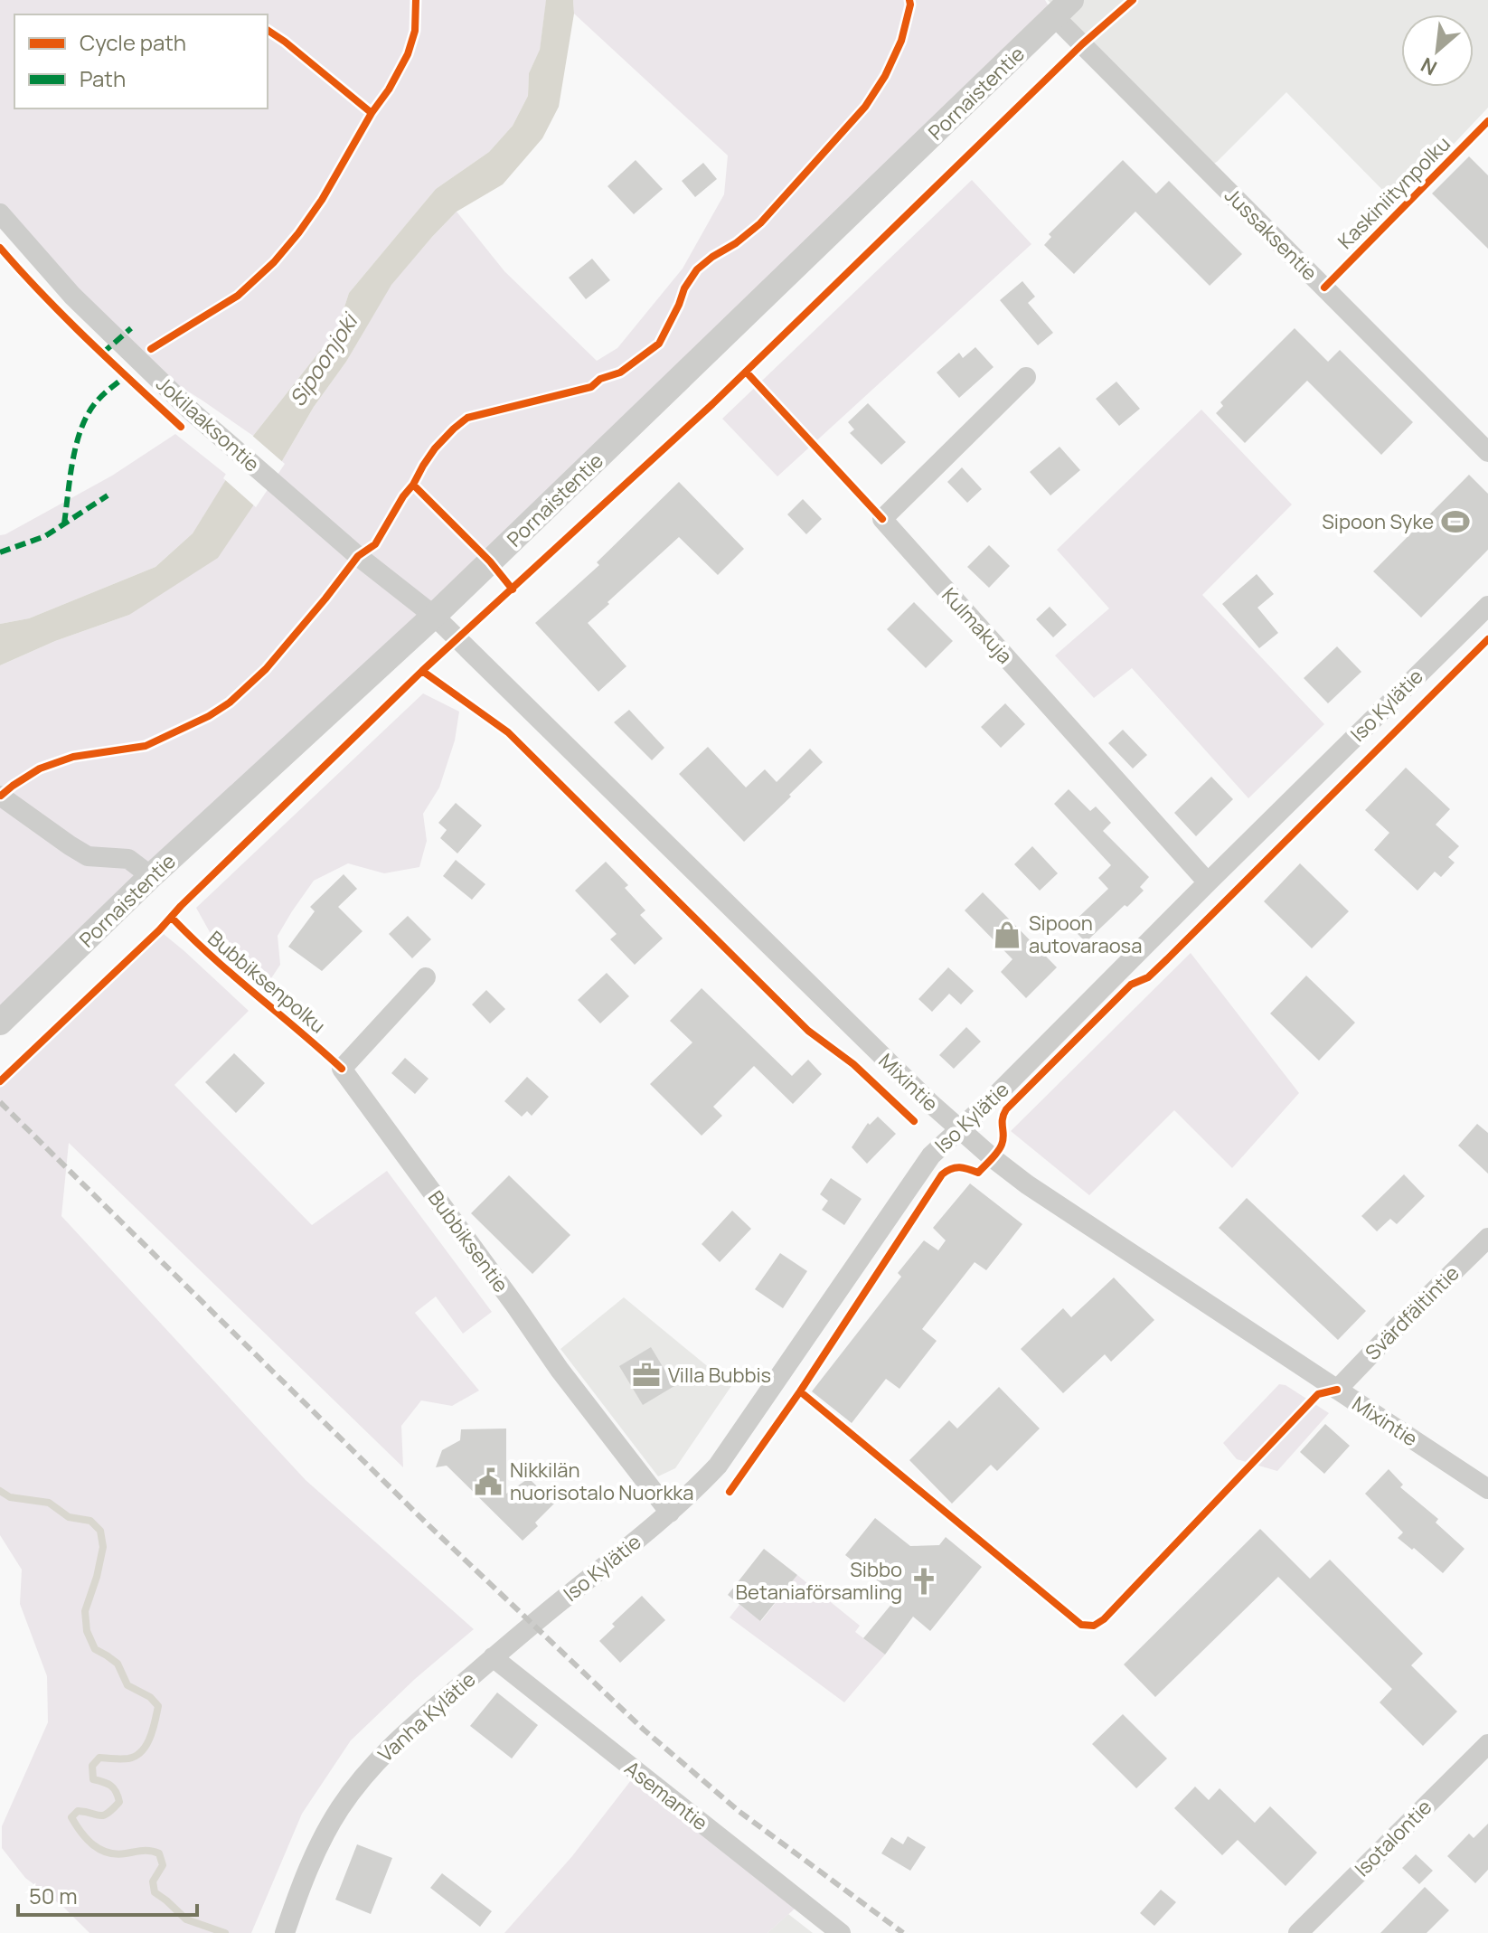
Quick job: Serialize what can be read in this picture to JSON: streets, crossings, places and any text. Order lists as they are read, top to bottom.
{
  "streets": {
    "street": [
      "Pornaistentie",
      "Jussaksentie",
      "Jokilaaksontie",
      "Kulmakuja",
      "Iso Kylätie",
      "Mixintie",
      "Bubbiksentie",
      "Svärdfältintie",
      "Vanha Kylätie",
      "Asemantie",
      "Isotalontie"
    ],
    "cycle path": ["Kaskiniitynpolku", "Bubbiksenpolku"]
  },
  "crossings": [
    ["Pornaistentie", "Jussaksentie"],
    ["Pornaistentie", "Jokilaaksontie"],
    ["Pornaistentie", "Mixintie"],
    ["Jokilaaksontie", "Mixintie"],
    ["Kulmakuja", "Iso Kylätie"],
    ["Iso Kylätie", "Mixintie"],
    ["Iso Kylätie", "Bubbiksentie"],
    ["Iso Kylätie", "Vanha Kylätie"],
    ["Iso Kylätie", "Asemantie"],
    ["Mixintie", "Svärdfältintie"],
    ["Vanha Kylätie", "Asemantie"]
  ],
  "water": ["Sipoonjoki"],
  "places": {
    "sports": ["Sipoon Syke"],
    "shop": ["Sipoon autovaraosa"],
    "office": ["Villa Bubbis"],
    "public building": ["Nikkilän nuorisotalo Nuorkka"],
    "church": ["Sibbo Betaniaförsamling"]
  },
  "legend": ["Cycle path", "Path"],
  "scale_bar": "50 m",
  "north": "bottom left"
}
